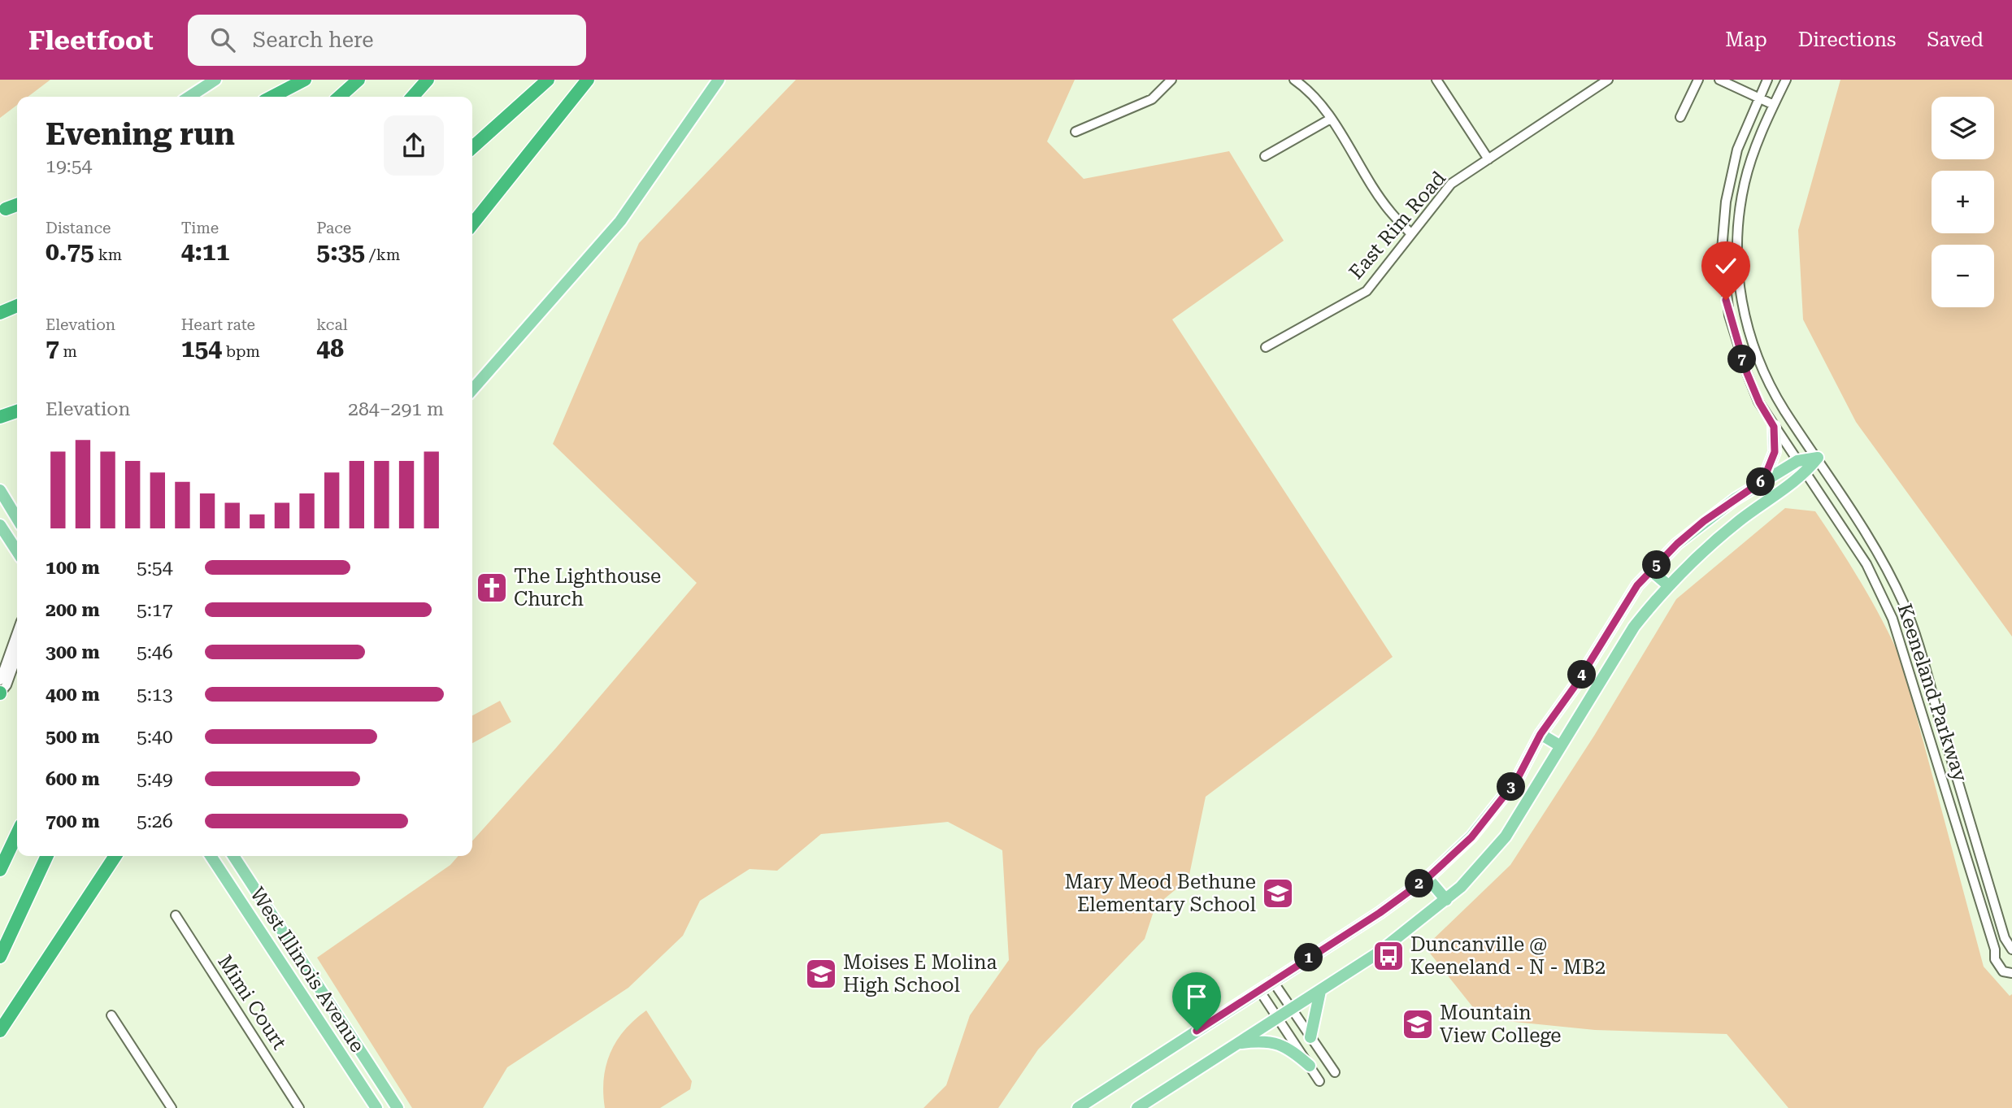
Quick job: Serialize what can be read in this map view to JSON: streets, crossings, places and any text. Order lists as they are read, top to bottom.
{
  "streets": {
    "main road": ["West Illinois Avenue"],
    "street": ["East Rim Road", "Keeneland Parkway", "Mimi Court"]
  },
  "places": {
    "church": ["The Lighthouse Church"],
    "school or university": ["Mary Meod Bethune Elementary School", "Moises E Molina High School", "Mountain View College"],
    "bus stop": ["Duncanville @ Keeneland - N - MB2"]
  },
  "page": {
    "header": "Fleetfoot",
    "search": "Search here",
    "nav": ["Map", "Directions", "Saved"],
    "map_buttons": ["+", "−"],
    "heading": ["Evening run", "19:54"],
    "stats": [
      ["Distance", "0.75 km"],
      ["Time", "4:11"],
      ["Pace", "5:35 /km"],
      ["Elevation", "7 m"],
      ["Heart rate", "154 bpm"],
      ["kcal", "48"]
    ],
    "pins": [
      "7",
      "6",
      "5",
      "4",
      "3",
      "2",
      "1"
    ],
    "chart": ["Elevation", "284–291 m"],
    "list": [
      {
        "name": "100 m",
        "note": "5:54"
      },
      {
        "name": "200 m",
        "note": "5:17"
      },
      {
        "name": "300 m",
        "note": "5:46"
      },
      {
        "name": "400 m",
        "note": "5:13"
      },
      {
        "name": "500 m",
        "note": "5:40"
      },
      {
        "name": "600 m",
        "note": "5:49"
      },
      {
        "name": "700 m",
        "note": "5:26"
      }
    ]
  }
}
